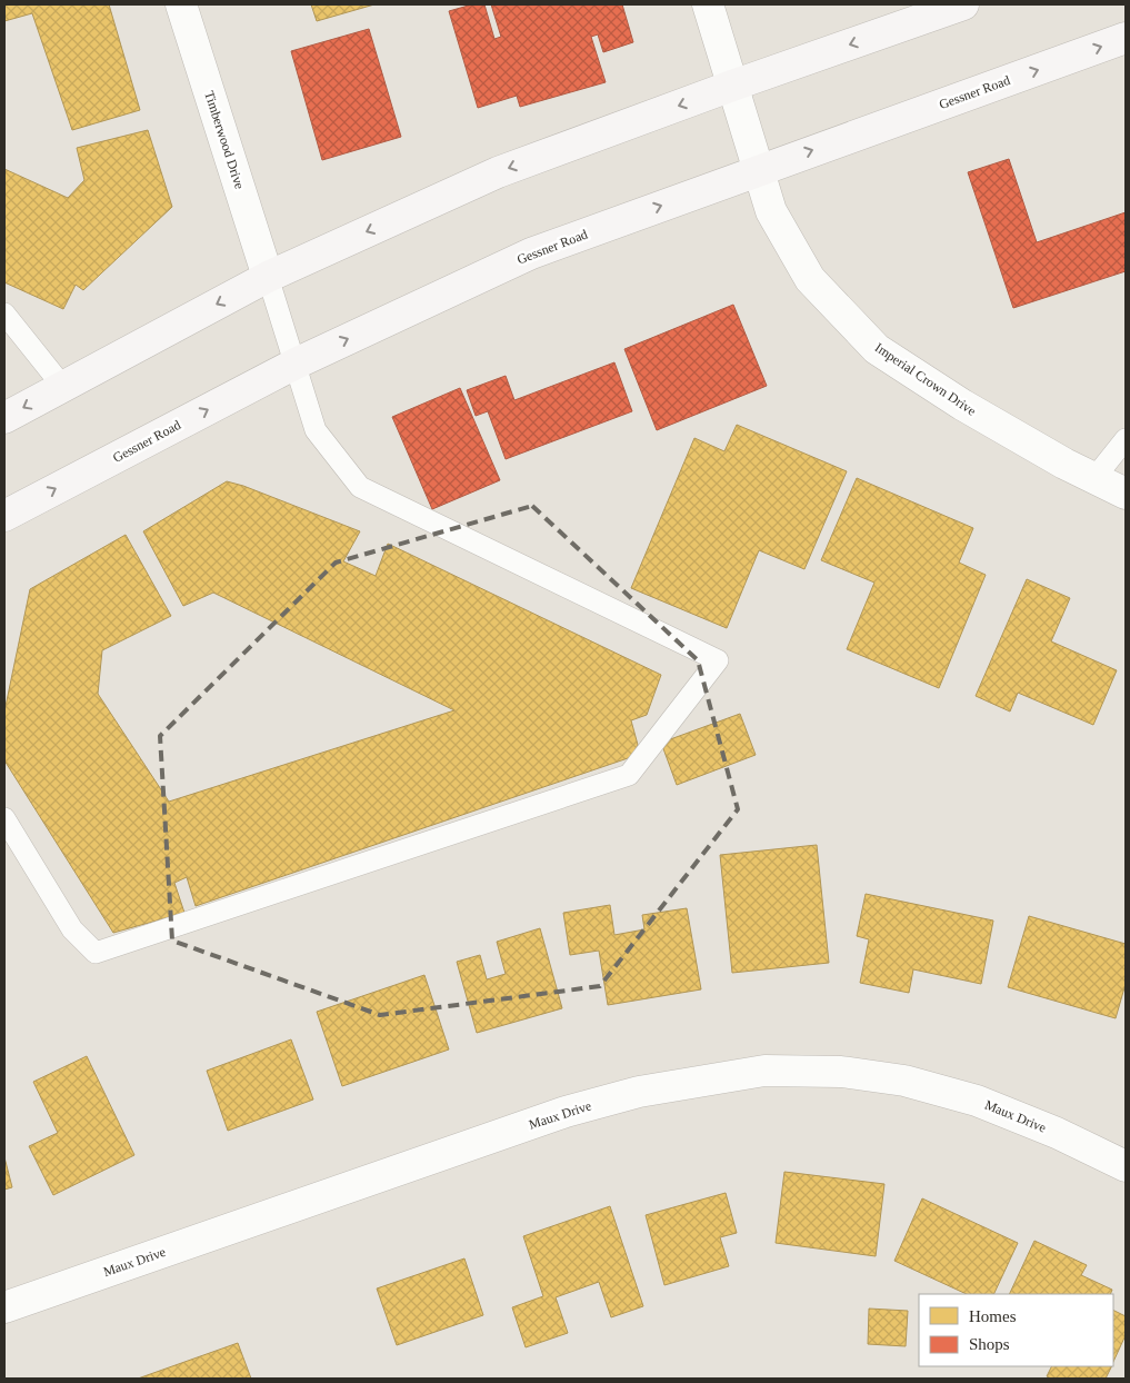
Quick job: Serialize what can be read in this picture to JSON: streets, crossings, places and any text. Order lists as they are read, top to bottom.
{
  "streets": {
    "main road": ["Gessner Road"],
    "street": ["Timberwood Drive", "Imperial Crown Drive", "Maux Drive"]
  },
  "crossings": [
    ["Gessner Road", "Imperial Crown Drive"]
  ],
  "legend": ["Homes", "Shops"]
}
